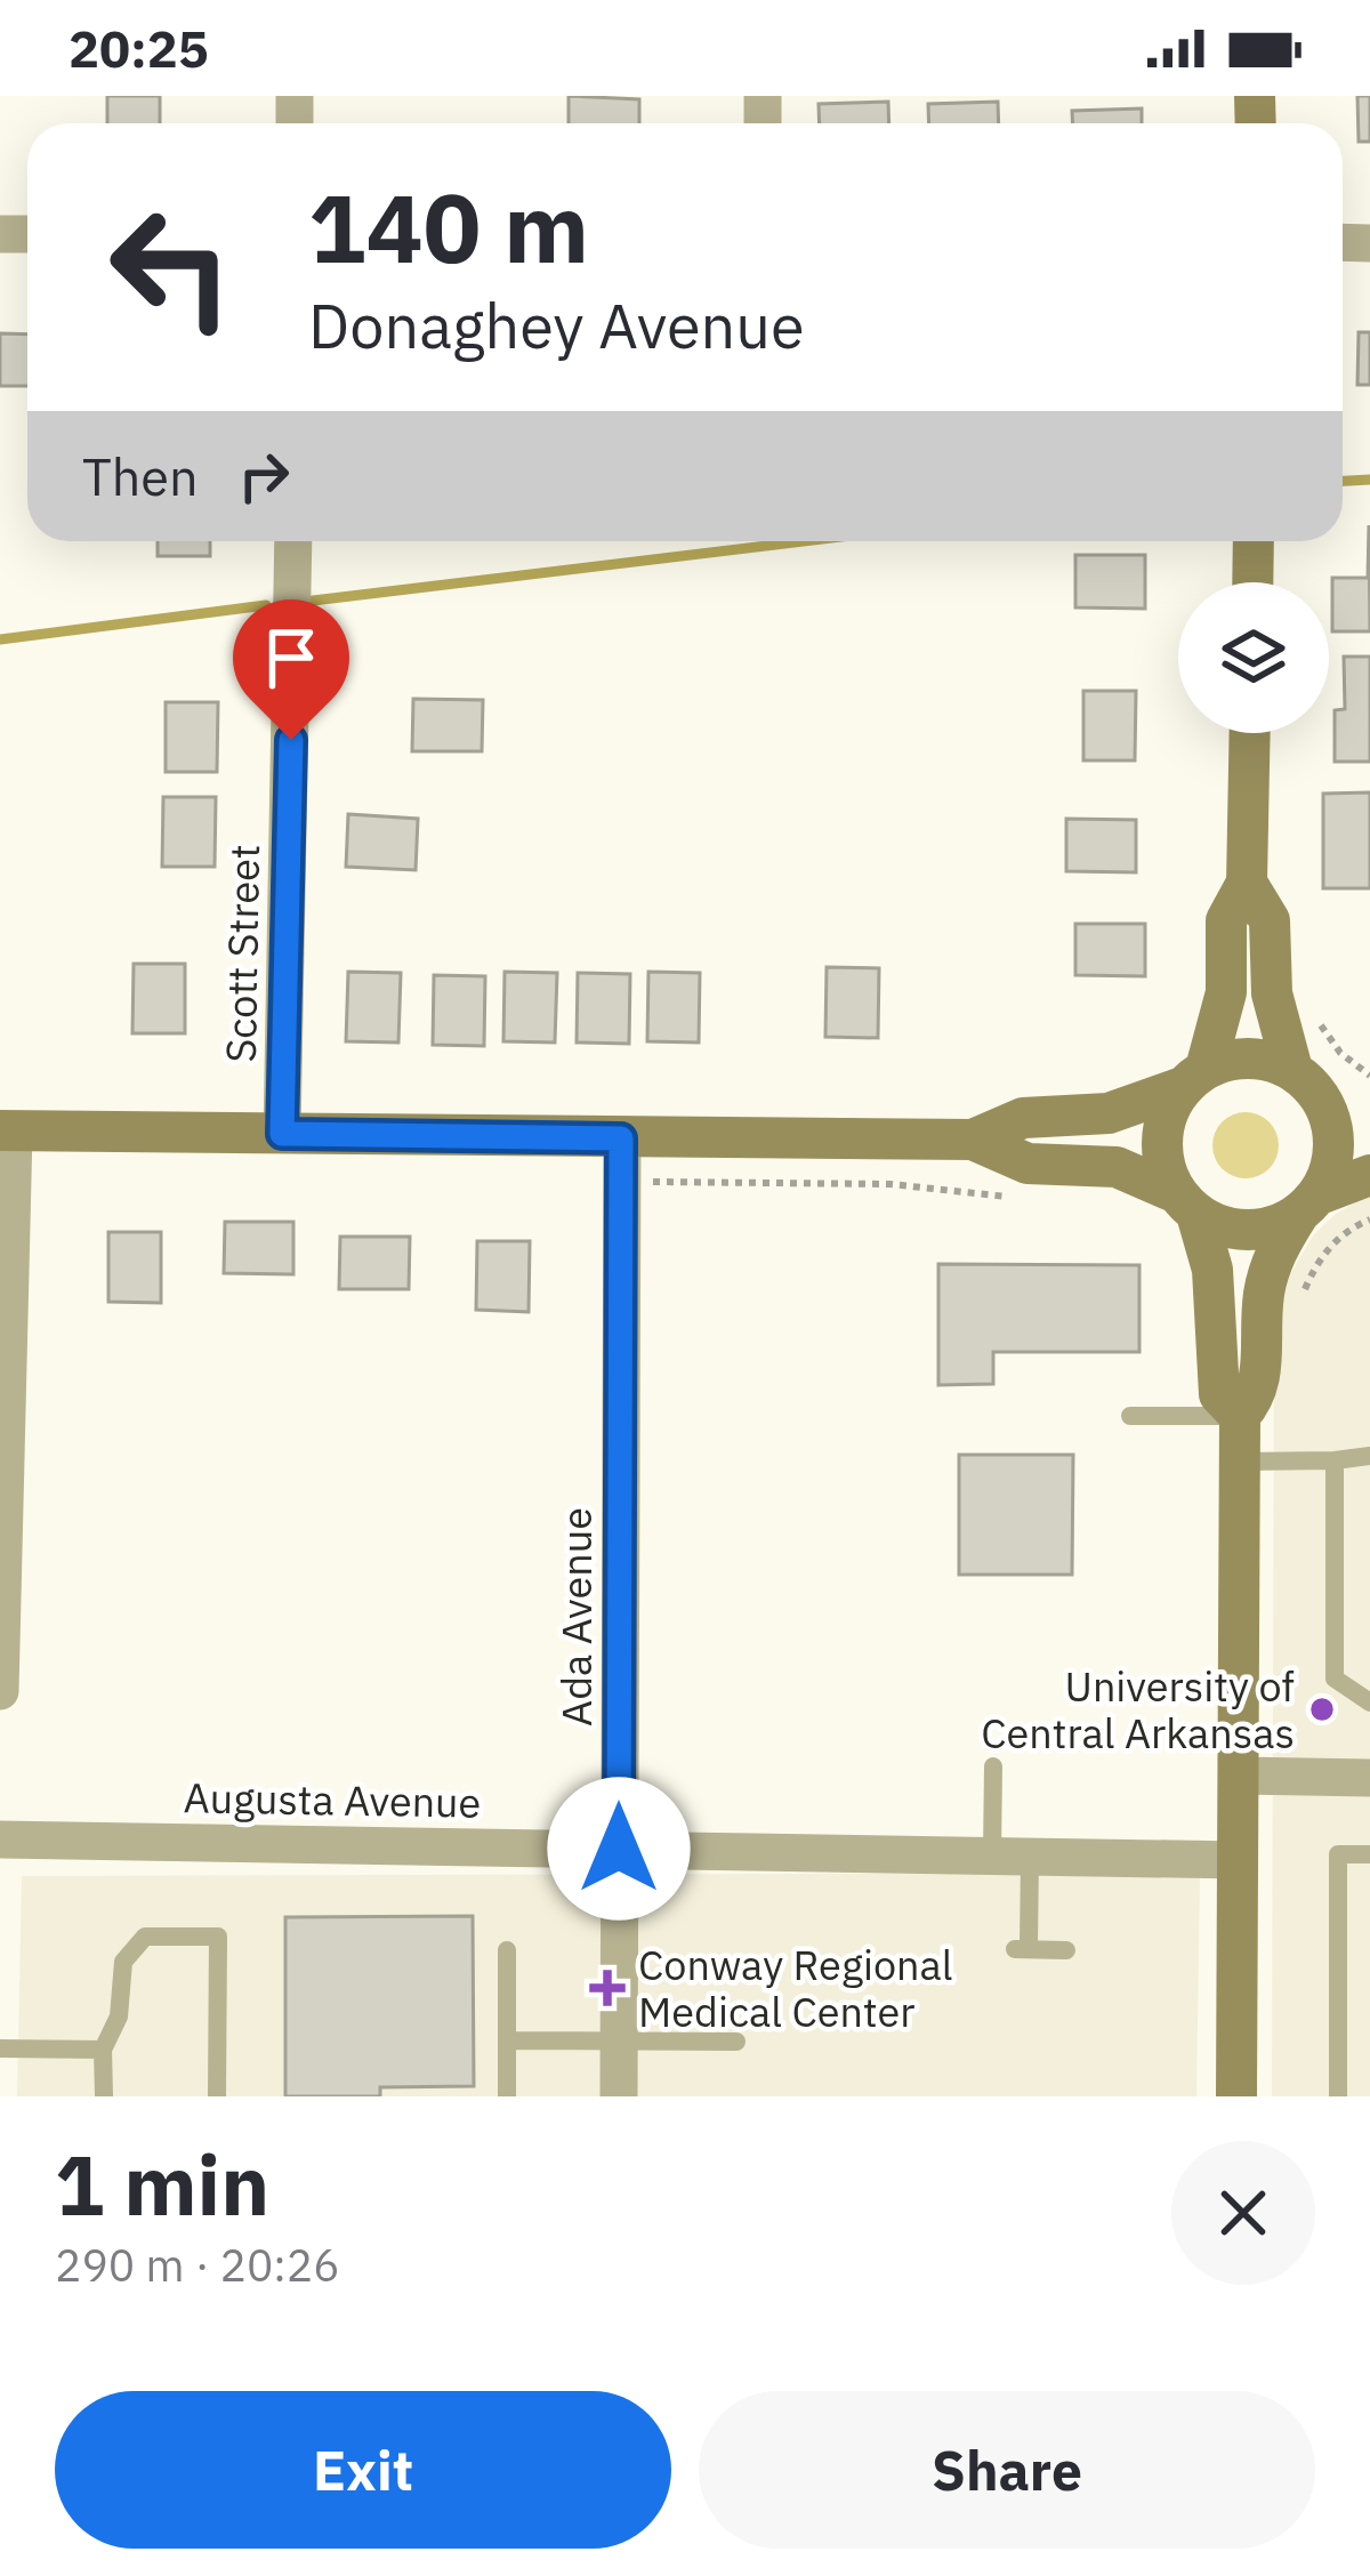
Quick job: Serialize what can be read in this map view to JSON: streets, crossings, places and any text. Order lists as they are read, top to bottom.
{
  "streets": {
    "street": ["Scott Street", "Ada Avenue", "Augusta Avenue"]
  },
  "crossings": [
    ["Ada Avenue", "Augusta Avenue"]
  ],
  "places": {
    "other": ["University of Central Arkansas"],
    "health": ["Conway Regional Medical Center"]
  },
  "page": {
    "status": "20:25",
    "turn": ["140 m", "Donaghey Avenue"],
    "then": "Then",
    "heading": ["1 min", "290 m · 20:26"],
    "buttons": ["Exit", "Share"]
  }
}
